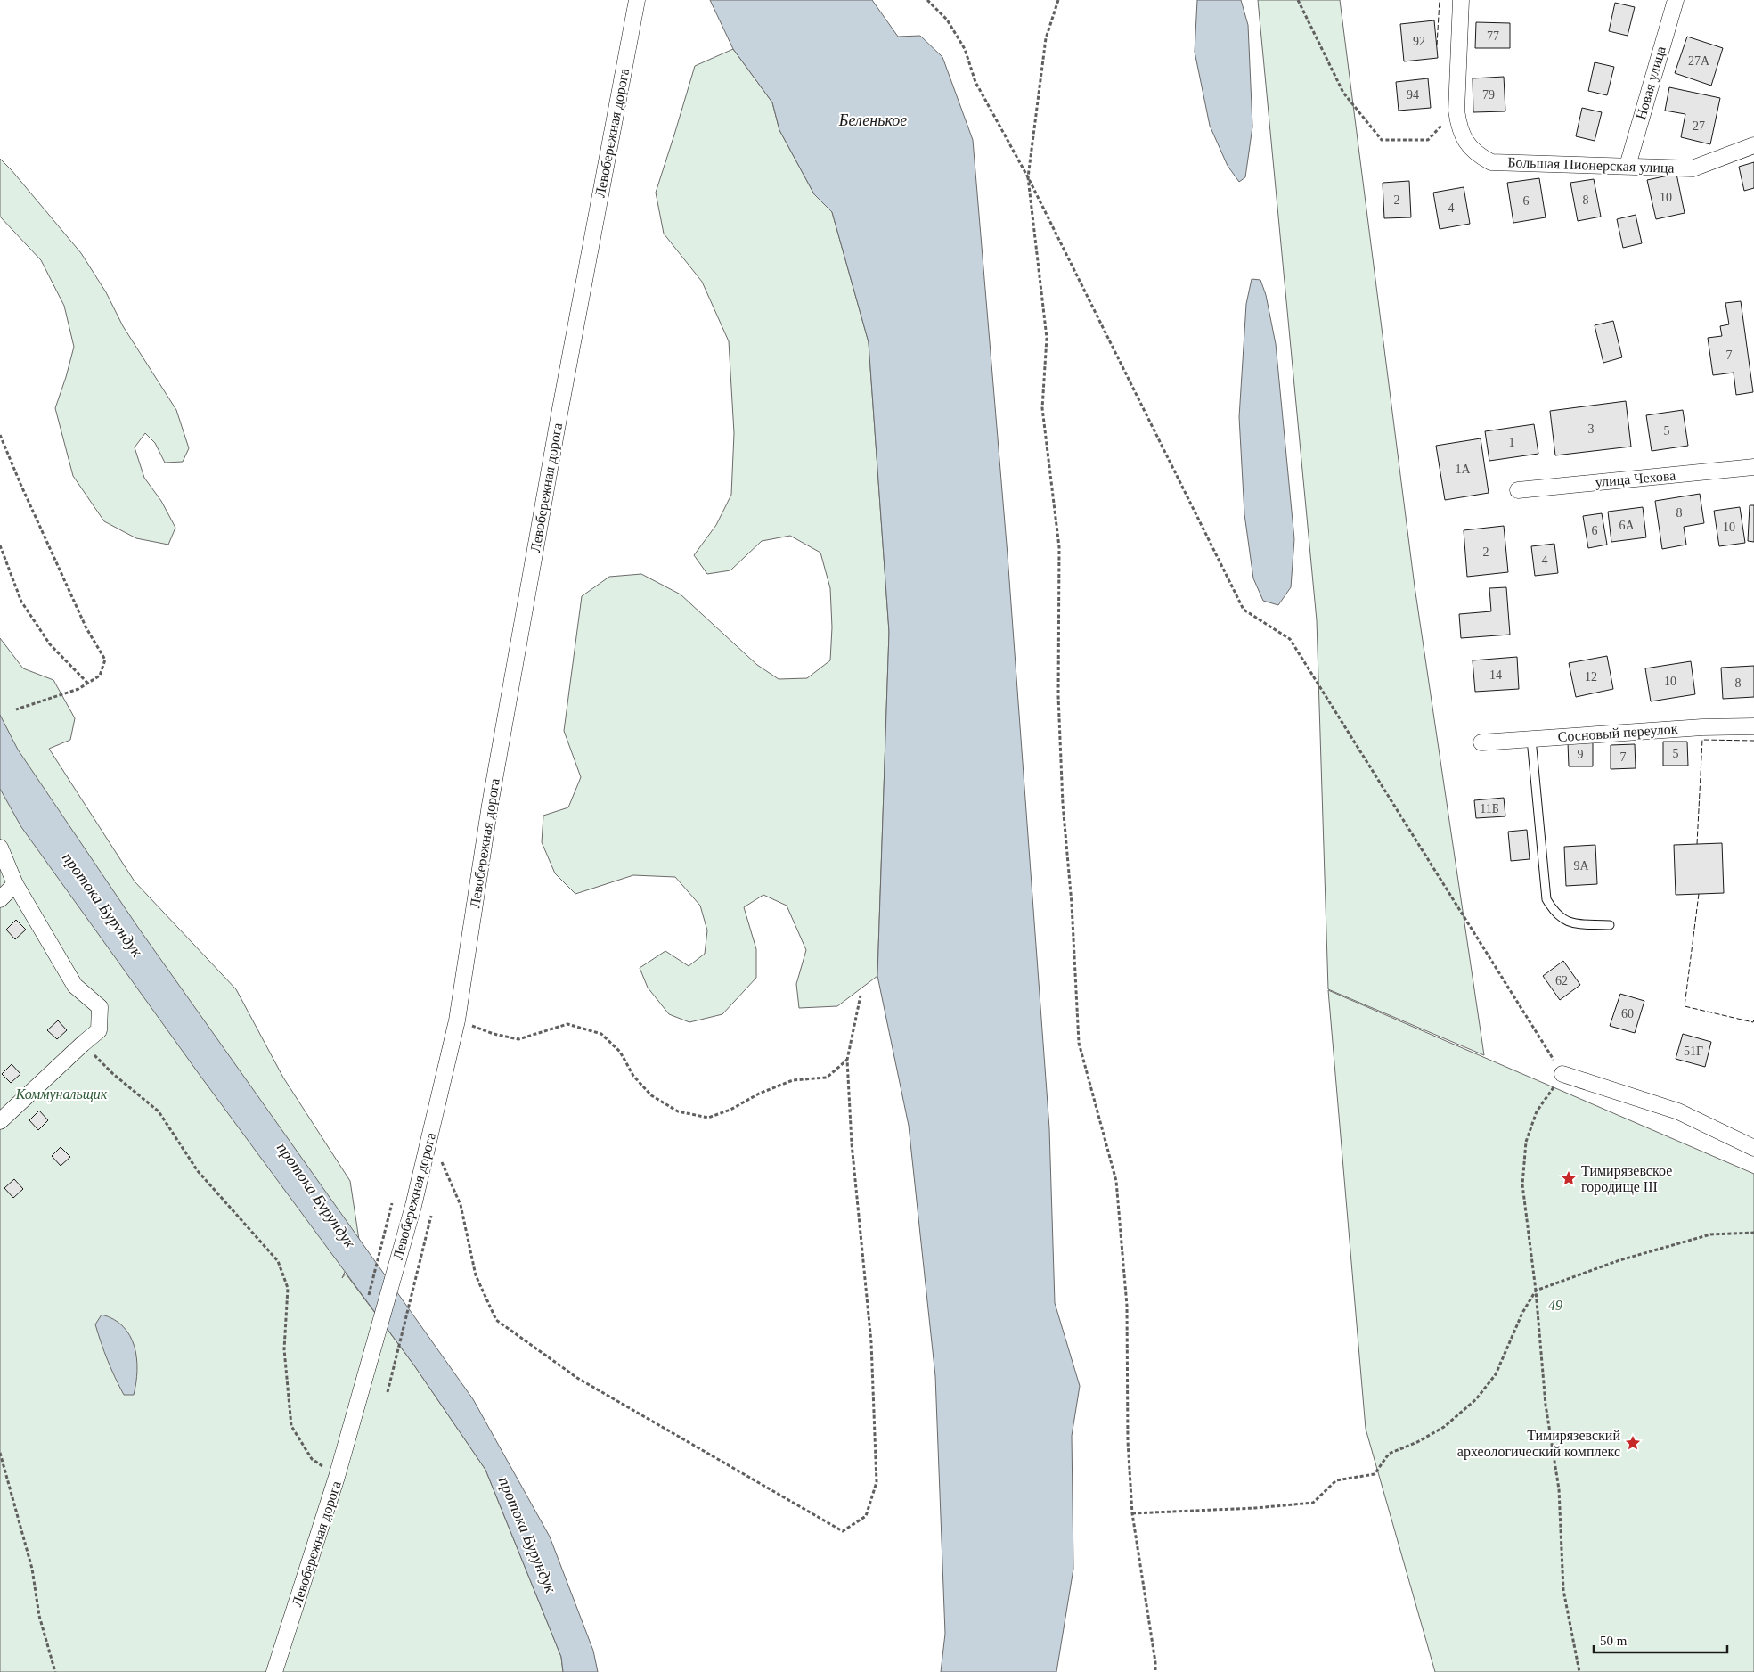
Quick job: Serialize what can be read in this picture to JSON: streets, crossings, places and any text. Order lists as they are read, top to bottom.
{
  "streets": {
    "street": [
      "Новая улица",
      "Левобережная дорога",
      "Большая Пионерская улица",
      "улица Чехова",
      "Сосновый переулок"
    ]
  },
  "crossings": [
    ["Новая улица", "Большая Пионерская улица"]
  ],
  "water": ["Беленькое", "протока Бурундук"],
  "parks": ["Коммунальщик", "49"],
  "places": {
    "place": ["Тимирязевское городище III", "Тимирязевский археологический комплекс"]
  },
  "house_numbers": [
    "77",
    "92",
    "27А",
    "94",
    "79",
    "27",
    "10",
    "2",
    "8",
    "6",
    "4",
    "7",
    "3",
    "5",
    "1",
    "1А",
    "8",
    "6А",
    "10",
    "6",
    "2",
    "4",
    "14",
    "12",
    "10",
    "8",
    "5",
    "9",
    "7",
    "11Б",
    "9А",
    "62",
    "60",
    "51Г"
  ],
  "scale_bar": "50 m"
}
